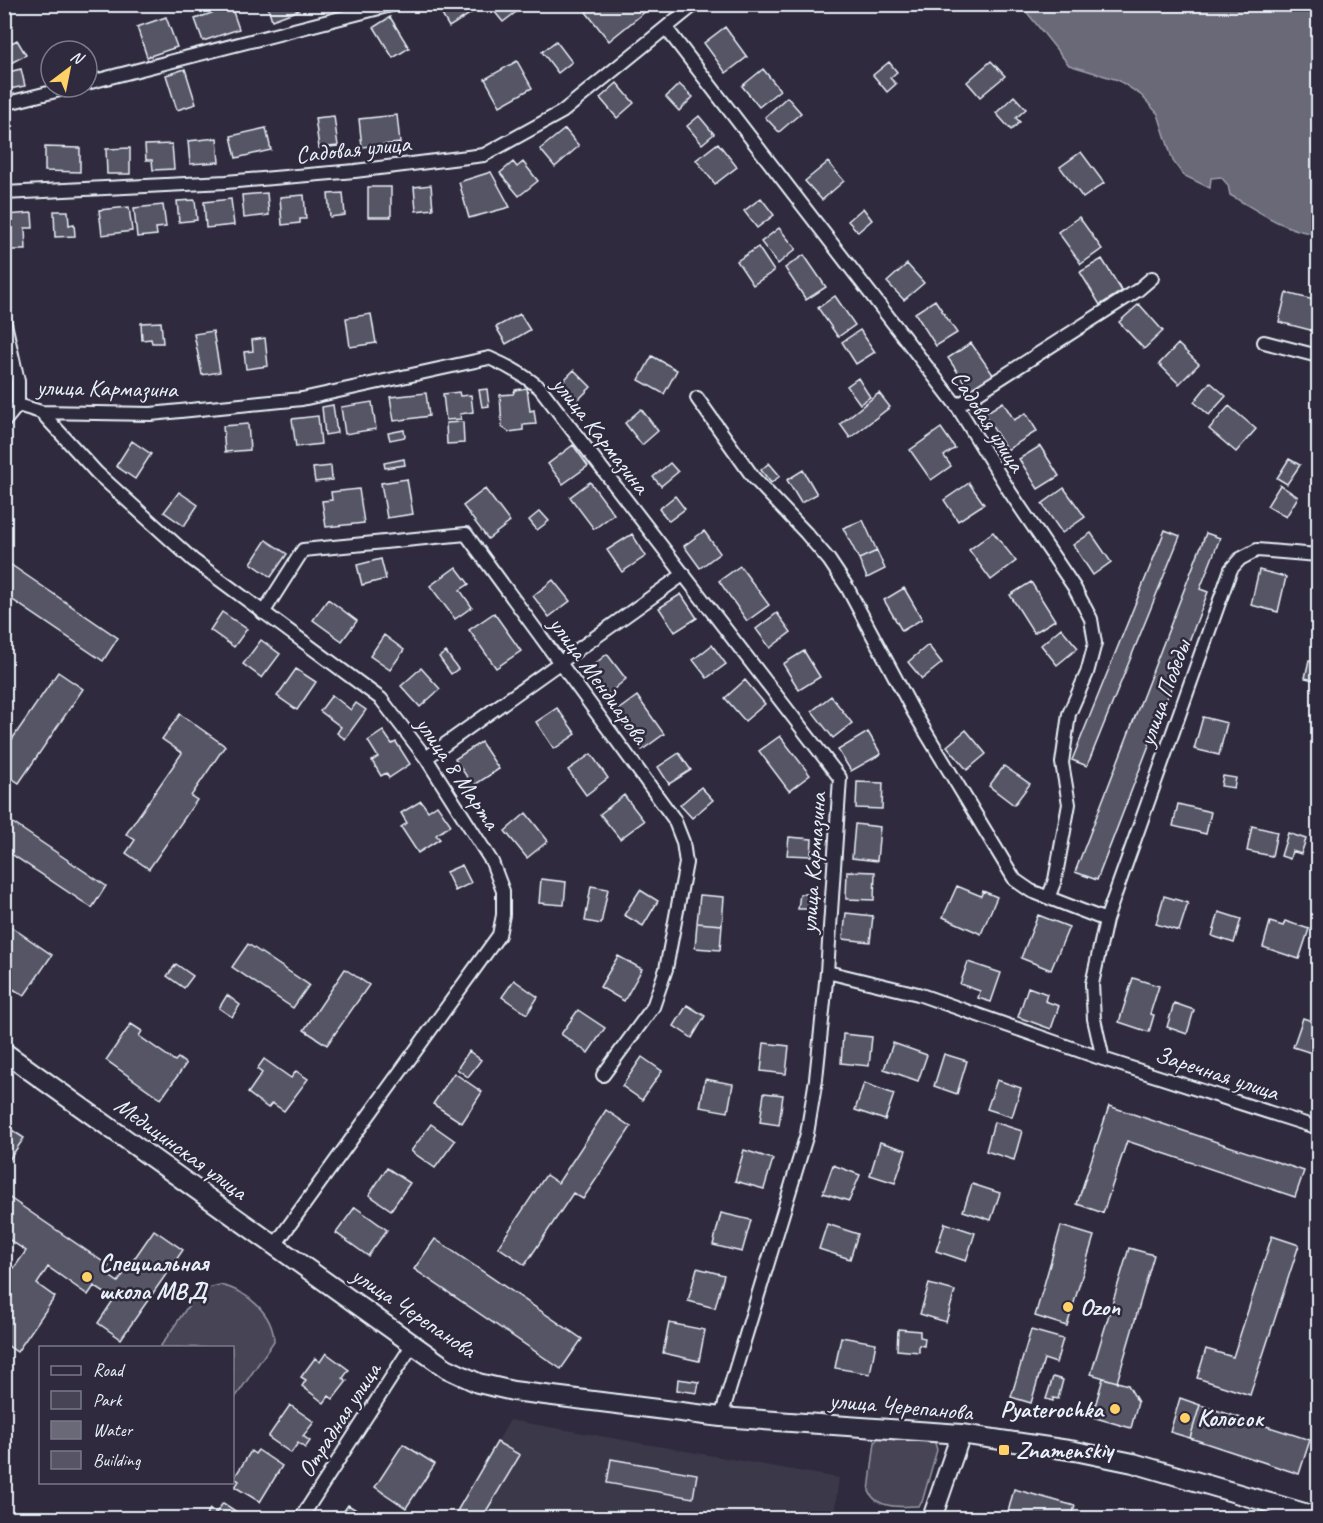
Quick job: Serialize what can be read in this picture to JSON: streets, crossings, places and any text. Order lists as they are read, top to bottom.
{
  "streets": {
    "main road": ["Медицинская улица", "улица Черепанова"],
    "street": [
      "Садовая улица",
      "улица Кармазина",
      "улица Мендиарова",
      "улица Победы",
      "улица 8 Марта",
      "Заречная улица",
      "Отрадная улица"
    ]
  },
  "crossings": [
    ["улица Кармазина", "улица 8 Марта"],
    ["улица Кармазина", "Заречная улица"],
    ["улица Мендиарова", "улица 8 Марта"],
    ["улица Победы", "Заречная улица"],
    ["улица 8 Марта", "Медицинская улица"],
    ["Медицинская улица", "улица Черепанова"],
    ["улица Черепанова", "Отрадная улица"]
  ],
  "places": {
    "other": [
      "Специальная школа МВД",
      "Ozon",
      "Pyaterochka",
      "Колосок"
    ],
    "transit": ["Znamenskiy"]
  },
  "legend": [
    "Road",
    "Park",
    "Water",
    "Building"
  ],
  "north": "top right"
}
